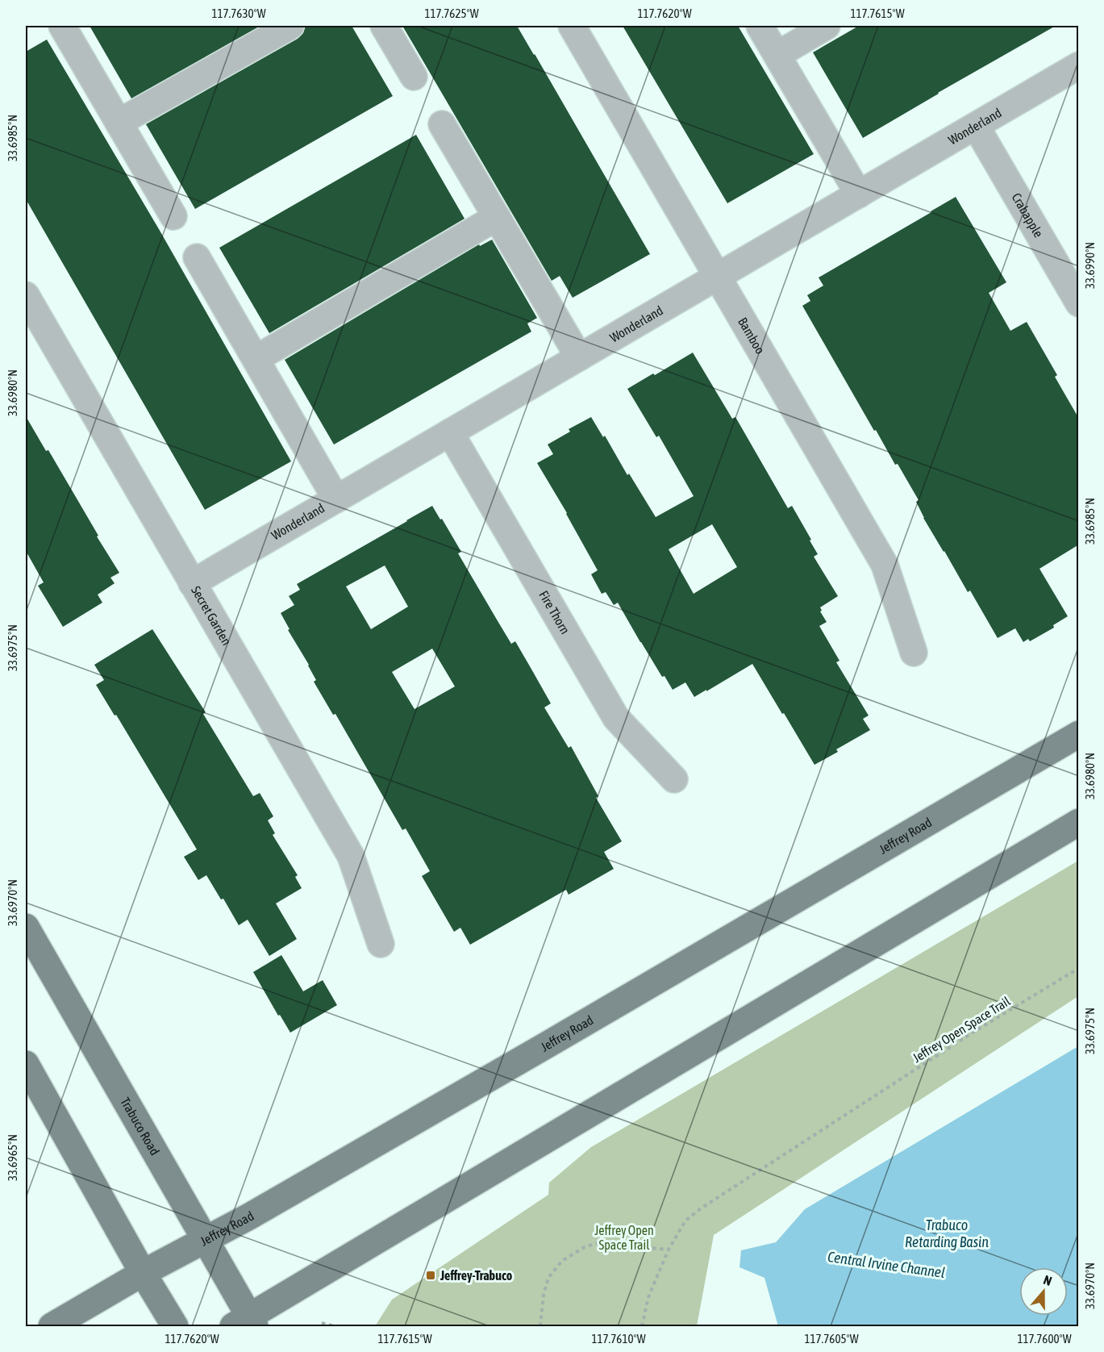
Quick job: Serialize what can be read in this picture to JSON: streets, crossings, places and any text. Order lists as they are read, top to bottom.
{
  "streets": {
    "main road": ["Jeffrey Road", "Trabuco Road"],
    "street": [
      "Wonderland",
      "Crabapple",
      "Bamboo",
      "Fire Thorn",
      "Secret Garden"
    ],
    "path": ["Jeffrey Open Space Trail"]
  },
  "crossings": [
    ["Wonderland", "Crabapple"],
    ["Wonderland", "Bamboo"],
    ["Wonderland", "Fire Thorn"],
    ["Wonderland", "Secret Garden"],
    ["Jeffrey Road", "Trabuco Road"]
  ],
  "water": ["Trabuco Retarding Basin", "Central Irvine Channel"],
  "parks": ["Jeffrey Open Space Trail"],
  "places": {
    "transit": ["Jeffrey-Trabuco"]
  },
  "north": "top",
  "coordinates": [
    "117.7630°W",
    "117.7625°W",
    "117.7620°W",
    "117.7615°W",
    "33.6985°N",
    "33.6990°N",
    "33.6980°N",
    "33.6975°N",
    "33.6970°N",
    "33.6965°N",
    "117.7610°W",
    "117.7605°W",
    "117.7600°W"
  ]
}
